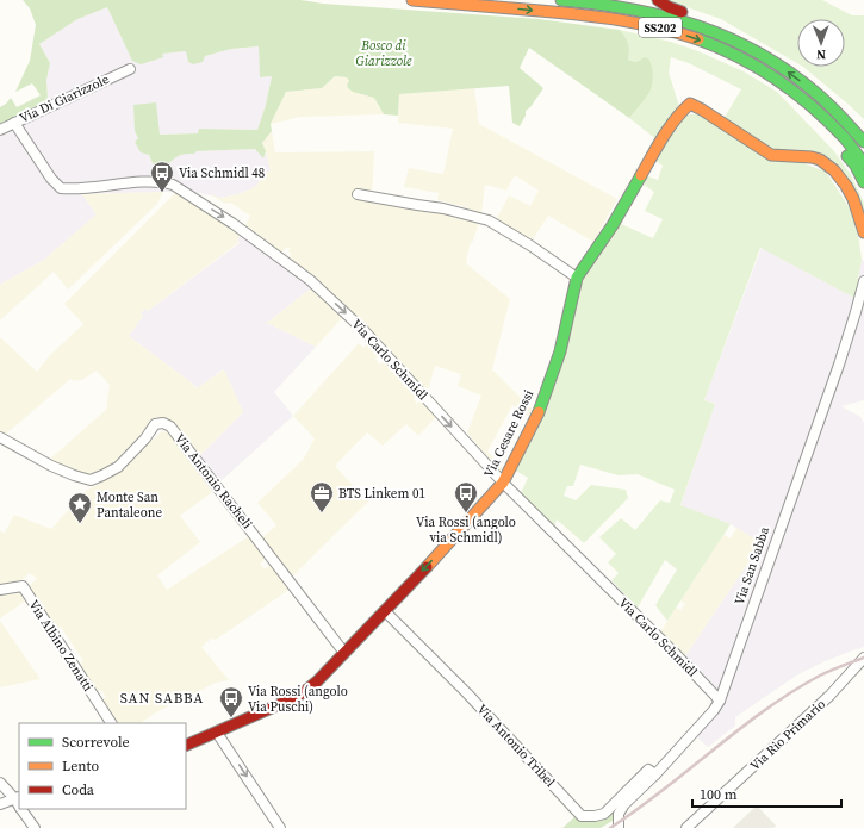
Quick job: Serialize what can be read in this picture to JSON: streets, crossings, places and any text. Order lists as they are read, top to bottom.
{
  "streets": {
    "main road": ["SS202", "Via Cesare Rossi"],
    "street": [
      "Via Di Giarizzole",
      "Via Carlo Schmidl",
      "Via Antonio Racheli",
      "Via San Sabba",
      "Via Albino Zenatti",
      "Via Rio Primario",
      "Via Antonio Tribel"
    ]
  },
  "crossings": [
    ["Via Di Giarizzole", "Via Carlo Schmidl"],
    ["Via Carlo Schmidl", "Via Cesare Rossi"],
    ["Via Carlo Schmidl", "Via San Sabba"],
    ["Via Cesare Rossi", "Via Antonio Racheli"],
    ["Via Cesare Rossi", "Via Antonio Tribel"],
    ["Via San Sabba", "Via Antonio Tribel"]
  ],
  "one_way": ["Via Carlo Schmidl"],
  "districts": ["SAN SABBA"],
  "parks": ["Bosco di Giarizzole"],
  "places": {
    "bus stop": ["Via Schmidl 48", "Via Rossi (angolo via Schmidl)", "Via Rossi (angolo Via Puschi)"],
    "office": ["BTS Linkem 01"],
    "place": ["Monte San Pantaleone"]
  },
  "legend": ["Scorrevole", "Lento", "Coda"],
  "scale_bar": "100 m",
  "north": "bottom"
}
